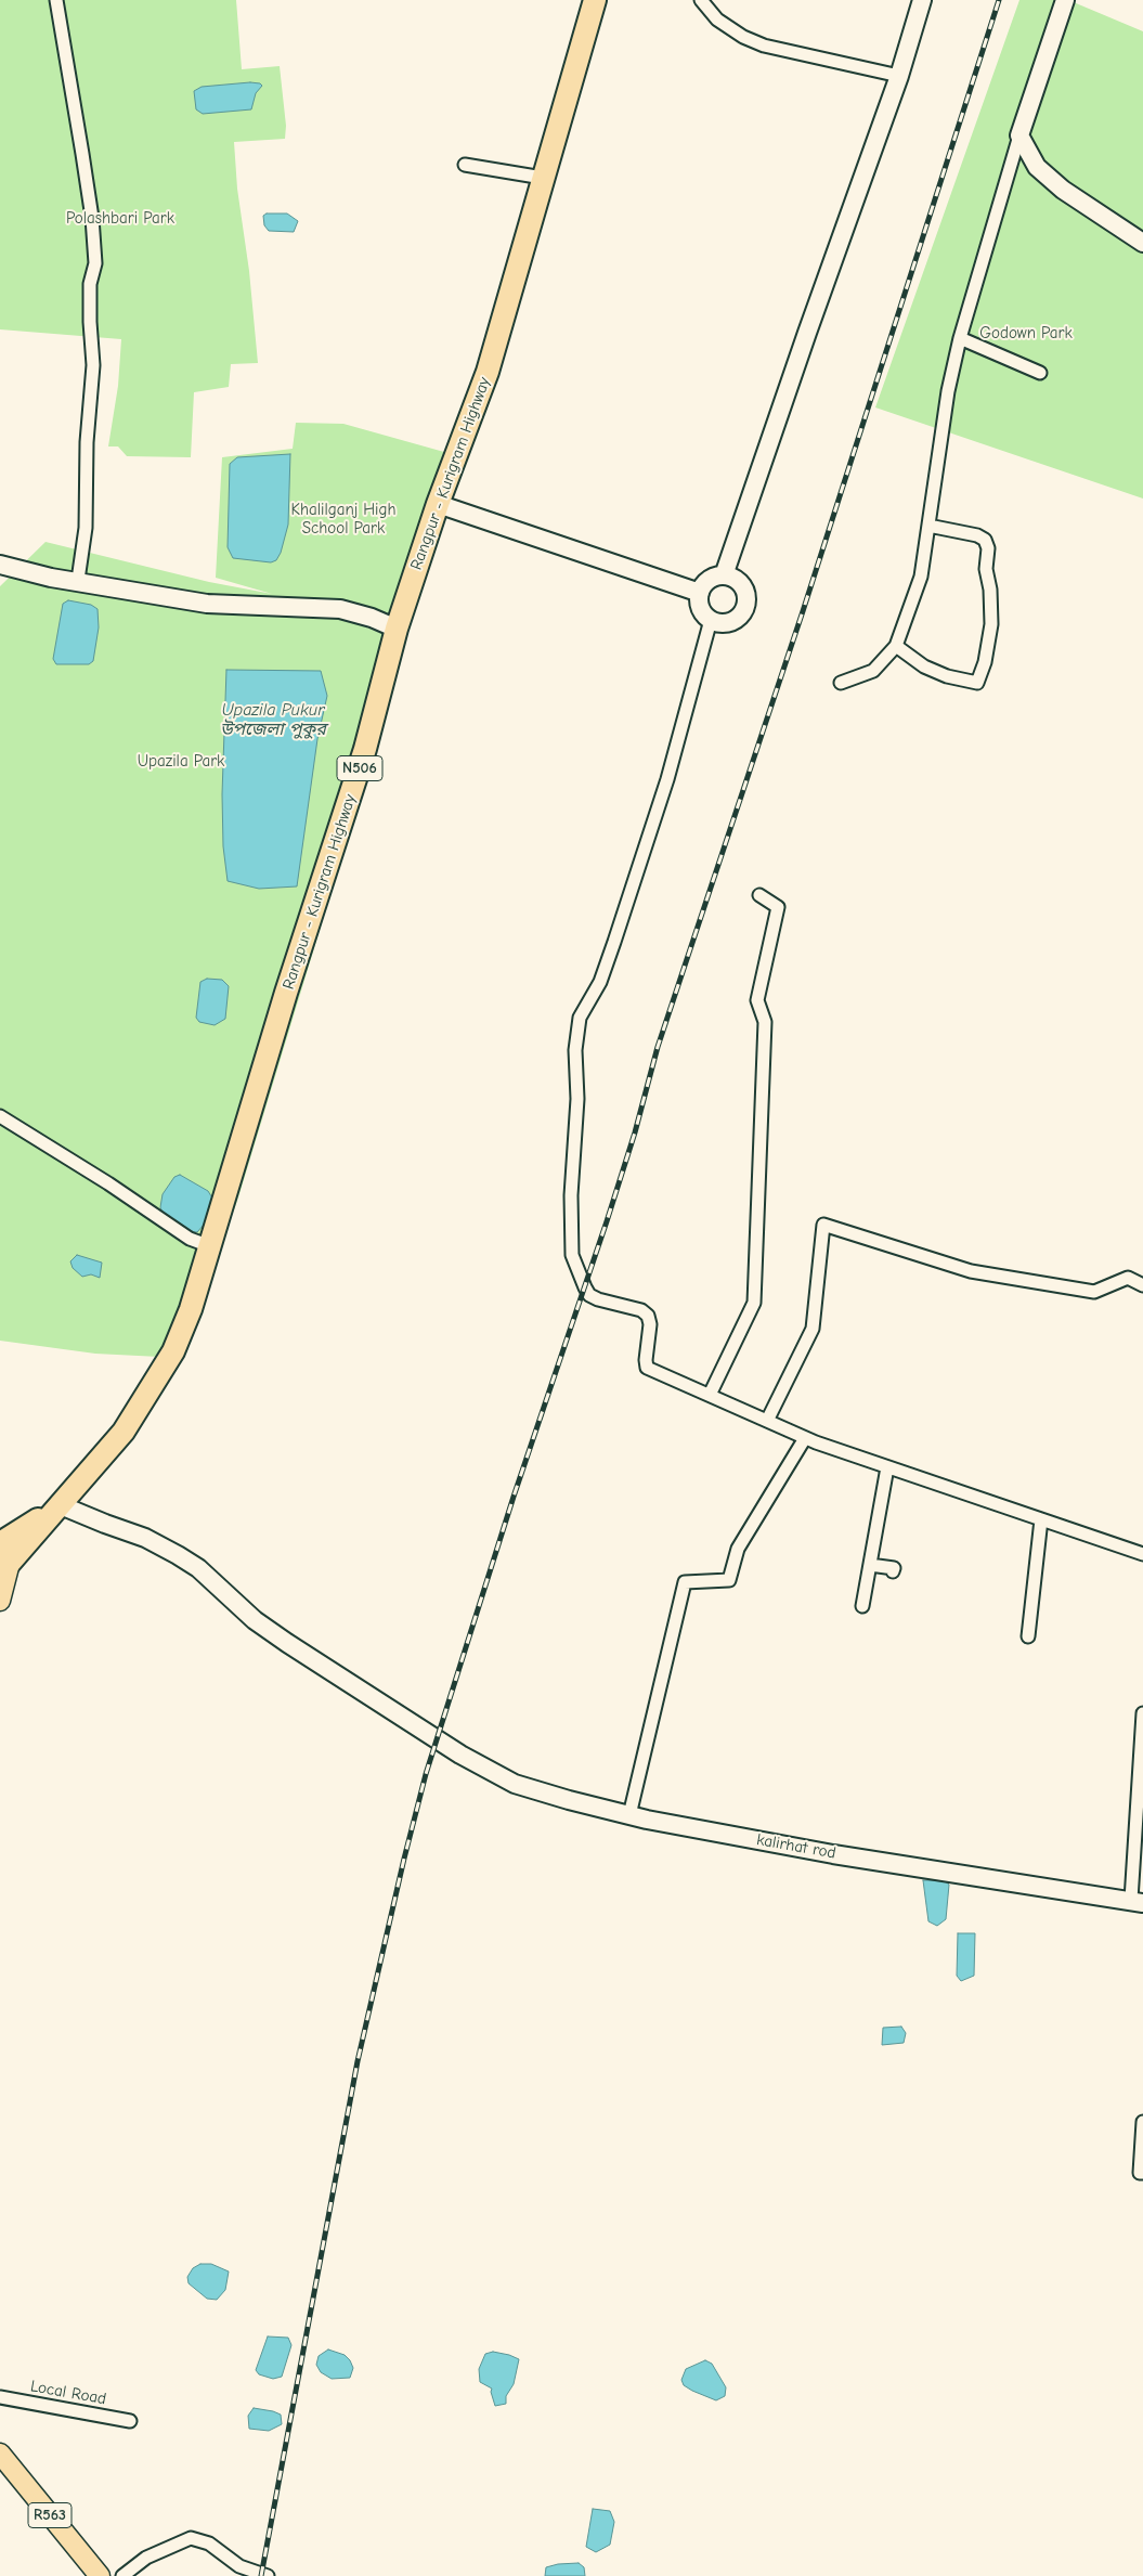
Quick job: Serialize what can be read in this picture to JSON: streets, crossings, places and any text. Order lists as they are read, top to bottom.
{
  "streets": {
    "highway": ["Rangpur - Kurigram Highway", "N506"],
    "main road": ["R563"],
    "street": ["kalirhat rod", "Local Road"]
  },
  "crossings": [
    ["Rangpur - Kurigram Highway", "N506"],
    ["Rangpur - Kurigram Highway", "kalirhat rod"],
    ["N506", "kalirhat rod"]
  ],
  "water": ["Upazila Pukur উপজেলা পুকুর"],
  "parks": [
    "Polashbari Park",
    "Godown Park",
    "Khalilganj High School Park",
    "Upazila Park"
  ]
}
